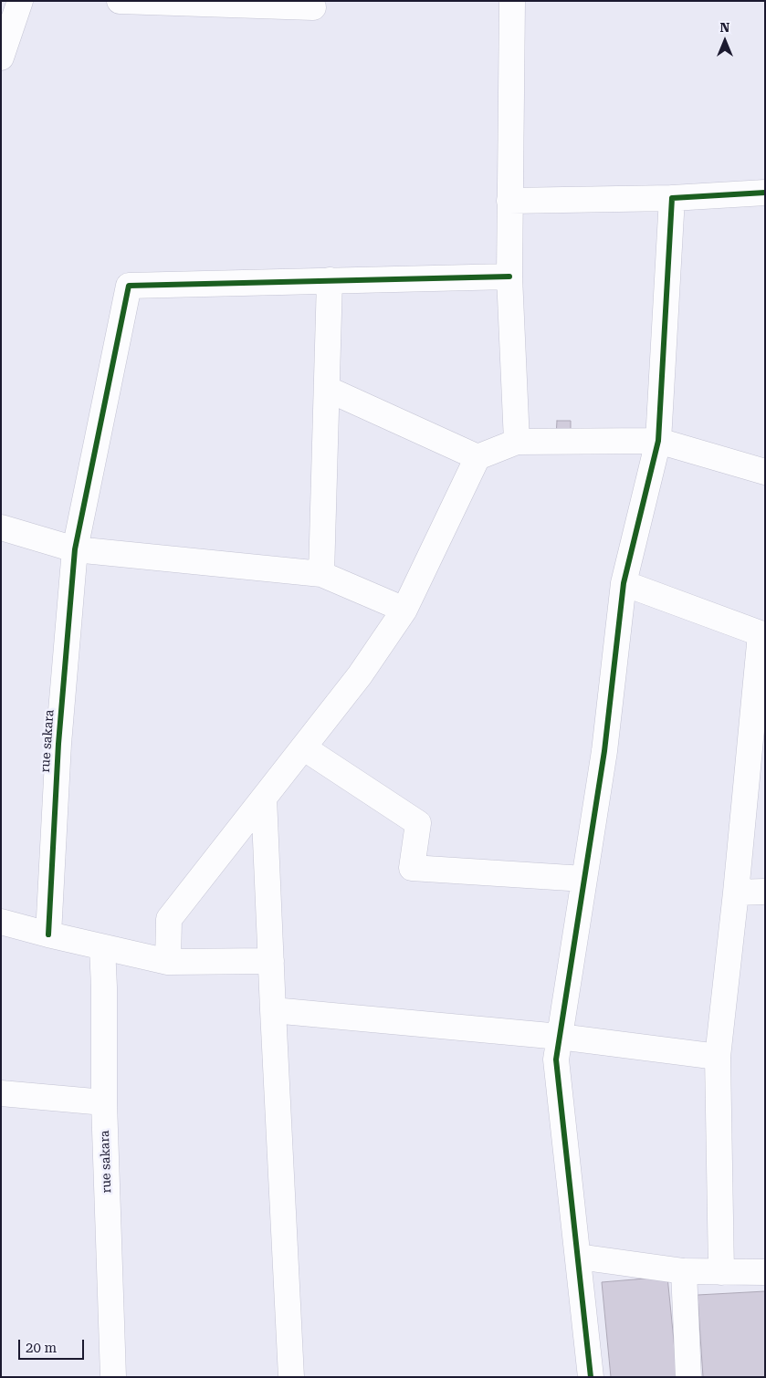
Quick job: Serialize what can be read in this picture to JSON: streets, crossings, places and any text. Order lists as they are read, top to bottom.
{
  "streets": {
    "street": ["rue sakara"]
  },
  "scale_bar": "20 m",
  "north": "top"
}
